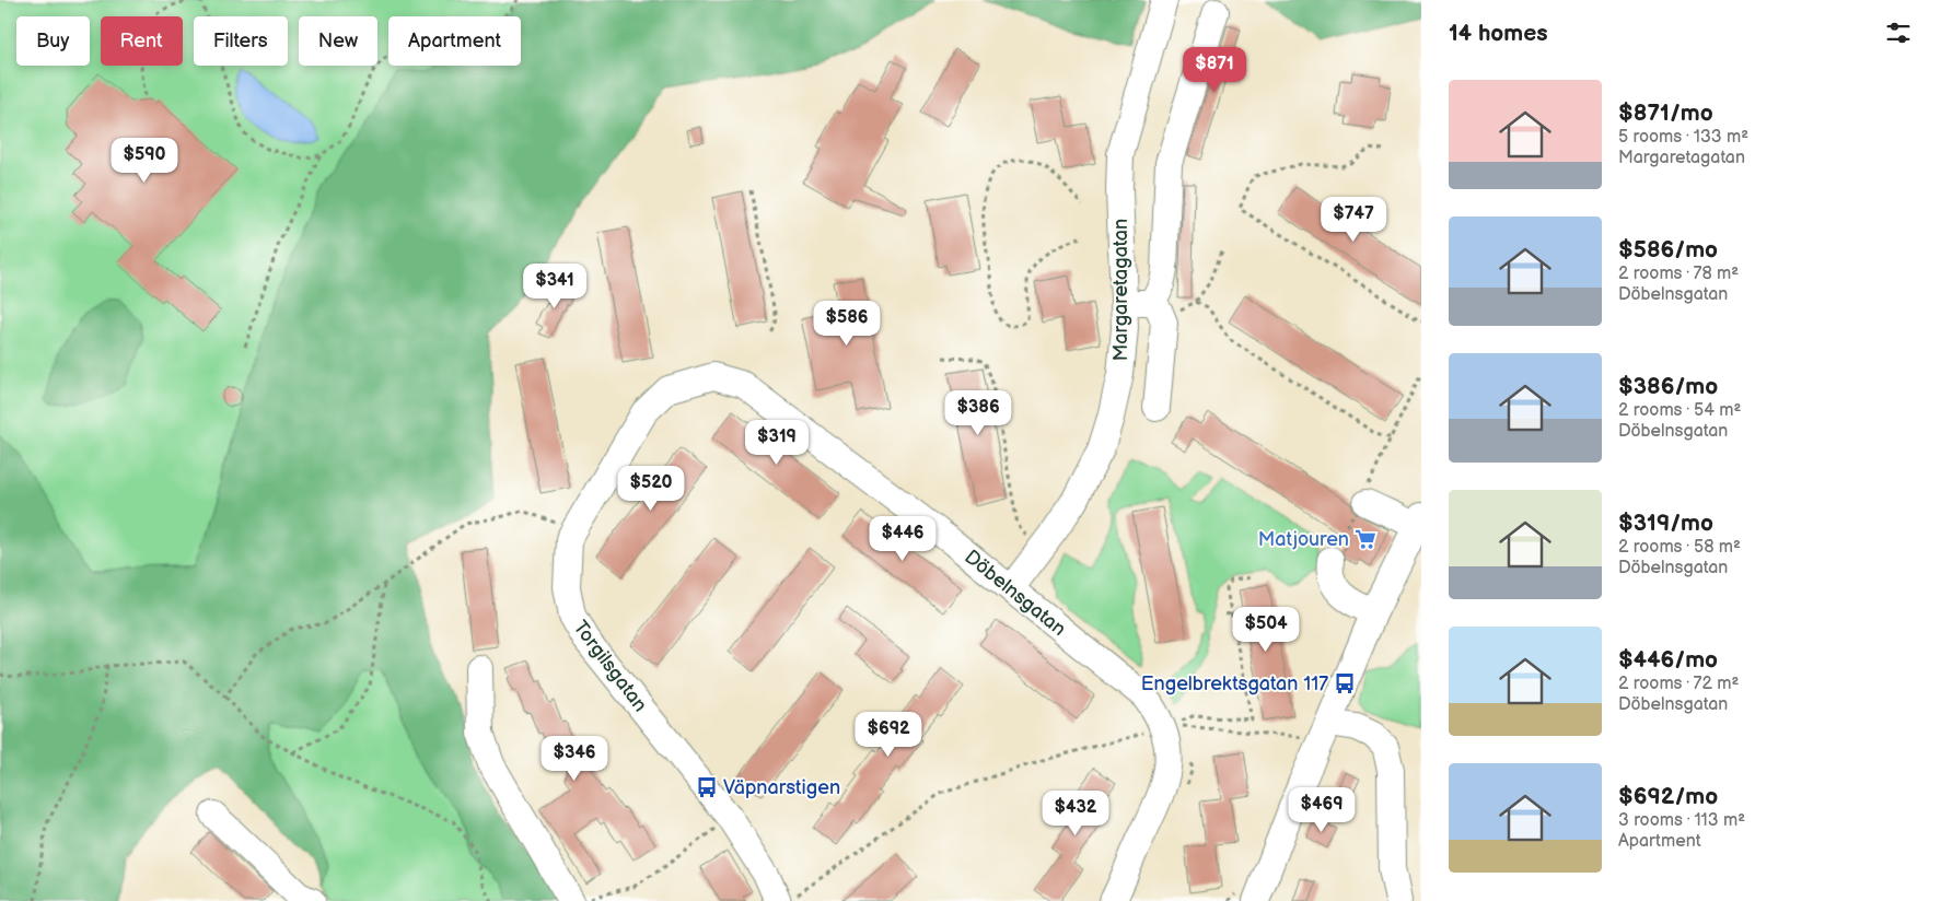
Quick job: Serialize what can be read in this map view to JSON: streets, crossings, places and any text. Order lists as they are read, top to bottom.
{
  "streets": {
    "street": ["Margaretagatan", "Döbelnsgatan", "Torgilsgatan"]
  },
  "crossings": [
    ["Margaretagatan", "Döbelnsgatan"],
    ["Döbelnsgatan", "Torgilsgatan"]
  ],
  "places": {
    "supermarket": ["Matjouren"],
    "bus stop": ["Engelbrektsgatan 117", "Väpnarstigen"]
  },
  "page": {
    "heading": "14 homes",
    "chip": [
      "Buy",
      "Rent",
      "Filters",
      "New",
      "Apartment"
    ],
    "price": [
      "$871",
      "$590",
      "$747",
      "$341",
      "$586",
      "$386",
      "$319",
      "$520",
      "$446",
      "$504",
      "$692",
      "$346",
      "$469",
      "$432"
    ],
    "list": [
      {
        "name": "$871/mo",
        "note": "5 rooms · 133 m² · Margaretagatan"
      },
      {
        "name": "$586/mo",
        "note": "2 rooms · 78 m² · Döbelnsgatan"
      },
      {
        "name": "$386/mo",
        "note": "2 rooms · 54 m² · Döbelnsgatan"
      },
      {
        "name": "$319/mo",
        "note": "2 rooms · 58 m² · Döbelnsgatan"
      },
      {
        "name": "$446/mo",
        "note": "2 rooms · 72 m² · Döbelnsgatan"
      },
      {
        "name": "$692/mo",
        "note": "3 rooms · 113 m² · Apartment"
      }
    ]
  }
}
